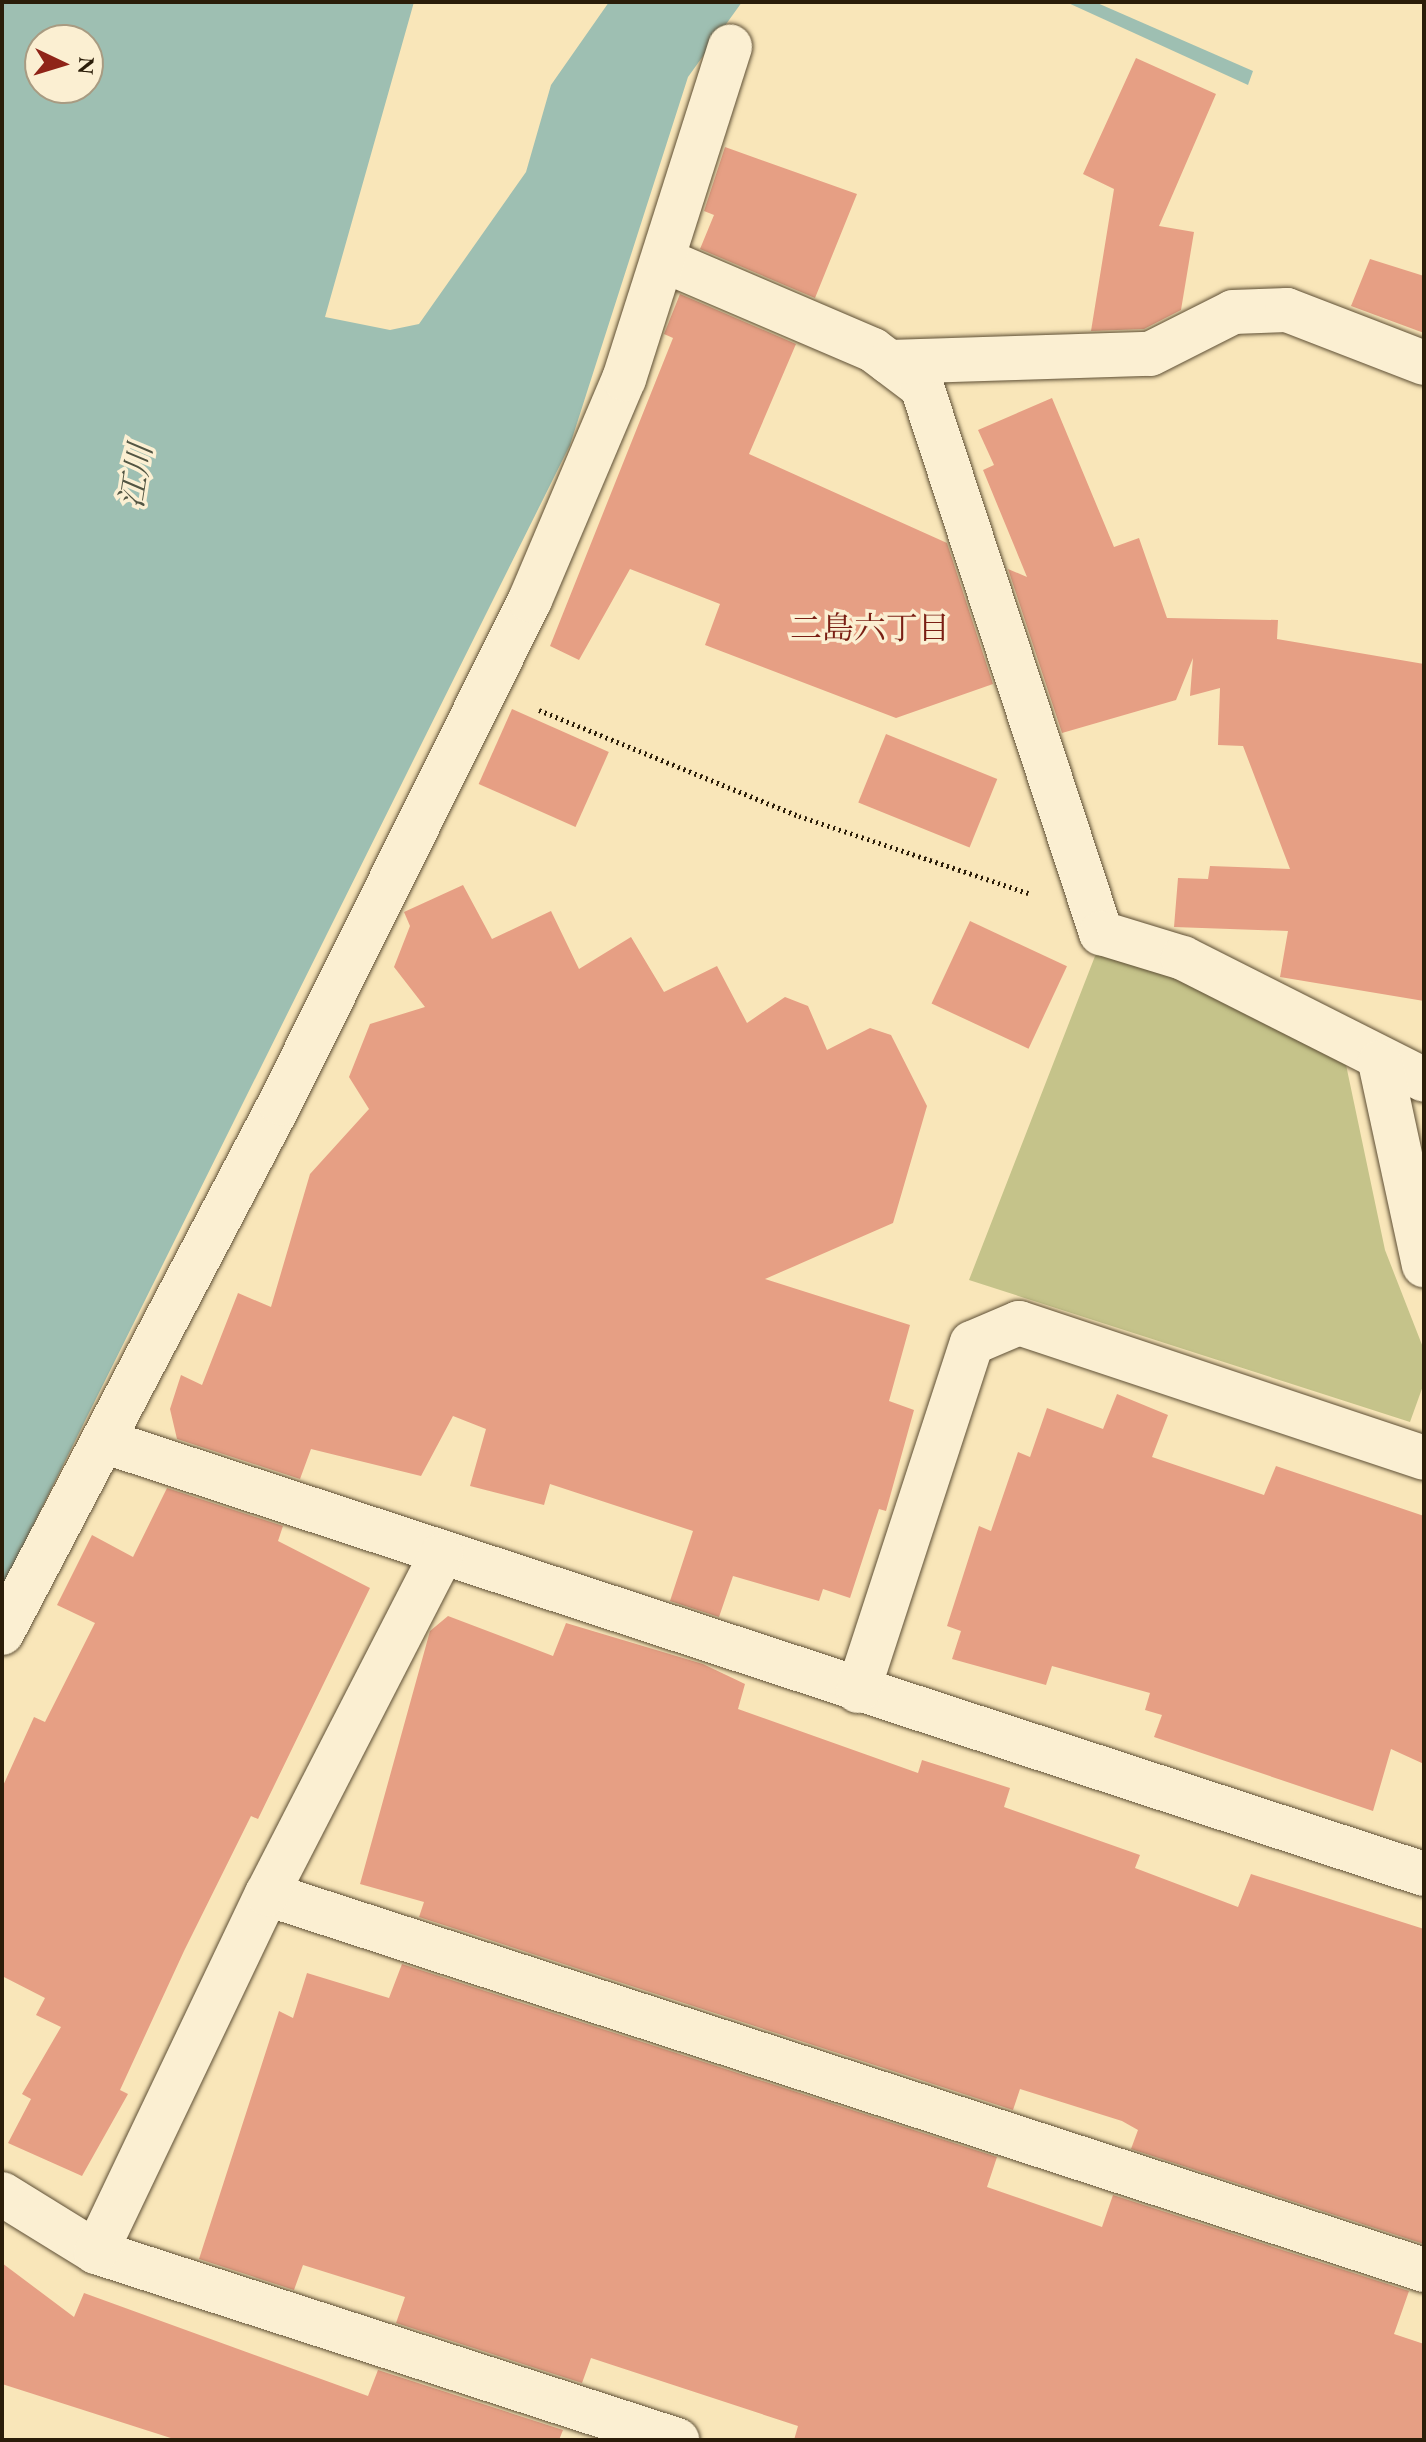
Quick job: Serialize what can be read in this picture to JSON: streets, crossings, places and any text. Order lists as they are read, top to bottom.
{
  "districts": ["二島六丁目"],
  "water": ["江川"],
  "north": "right"
}
